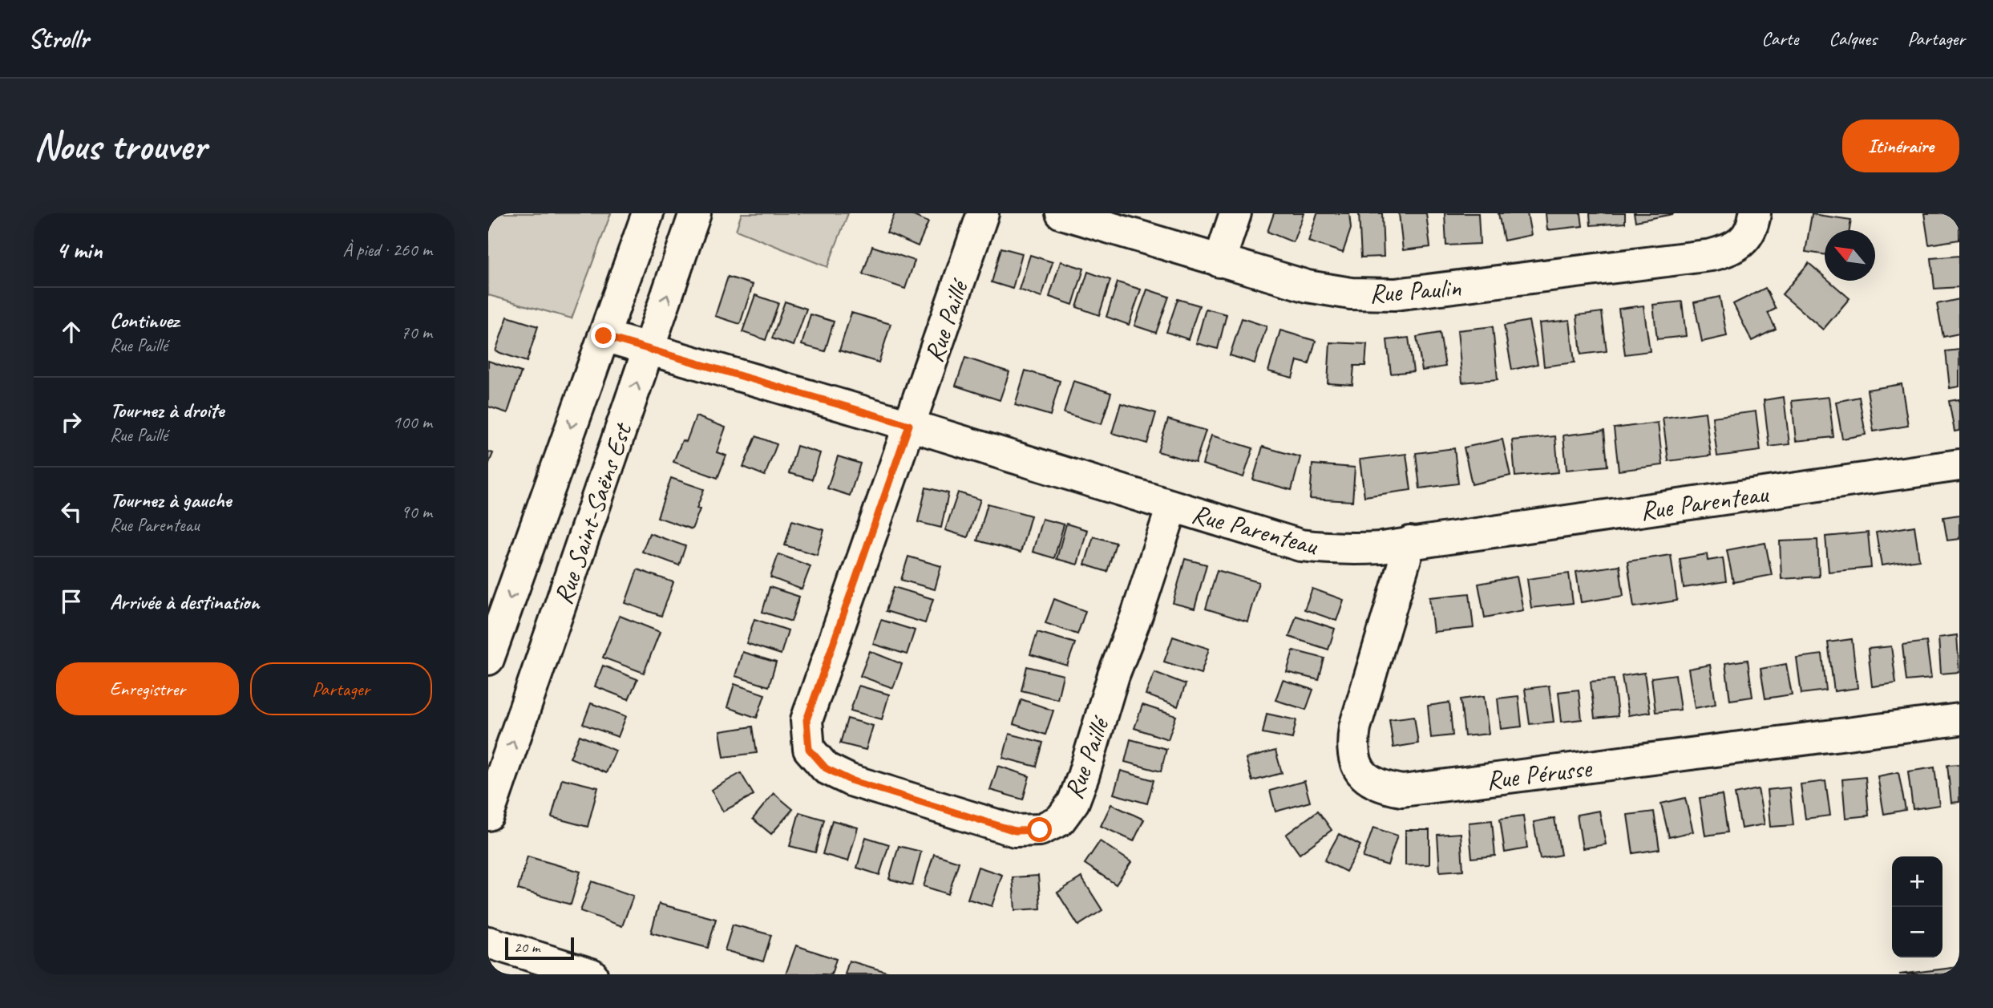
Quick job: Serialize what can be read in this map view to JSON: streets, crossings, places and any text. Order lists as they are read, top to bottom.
{
  "streets": {
    "street": [
      "Rue Paulin",
      "Rue Paillé",
      "Rue Parenteau",
      "Rue Saint-Saëns Est",
      "Rue Pérusse"
    ]
  },
  "crossings": [
    ["Rue Paillé", "Rue Parenteau"],
    ["Rue Parenteau", "Rue Saint-Saëns Est"],
    ["Rue Parenteau", "Rue Pérusse"]
  ],
  "scale_bar": "20 m",
  "north": "top left",
  "page": {
    "header": "Strollr",
    "nav": ["Carte", "Calques", "Partager"],
    "buttons": [
      "Itinéraire",
      ["Enregistrer", "Partager"]
    ],
    "title": "Nous trouver",
    "heading": ["4 min", "À pied · 260 m"],
    "list": [
      ["Continuez", "Rue Paillé", "70 m"],
      ["Tournez à droite", "Rue Paillé", "100 m"],
      ["Tournez à gauche", "Rue Parenteau", "90 m"],
      "Arrivée à destination"
    ],
    "map_buttons": ["+", "−"],
    "scale": "20 m"
  }
}
